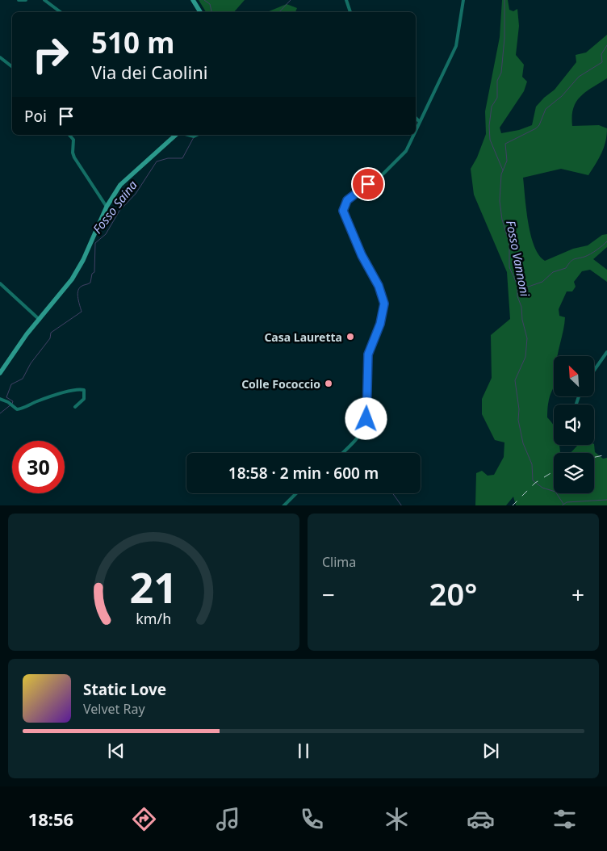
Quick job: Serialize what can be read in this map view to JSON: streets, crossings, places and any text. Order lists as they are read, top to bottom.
{
  "water": ["Fosso Saina", "Fosso Vannoni"],
  "places": ["Casa Lauretta", "Colle Fococcio"],
  "north": "top left",
  "page": {
    "turn": ["510 m", "Via dei Caolini"],
    "then": "Poi",
    "limit": "30",
    "trip": "18:58 · 2 min · 600 m",
    "tile": "Clima",
    "heat": ["−", "20°", "+"],
    "song": ["Static Love", "Velvet Ray"],
    "tabs": "18:56",
    "gauge": ["21", "km/h"]
  }
}
